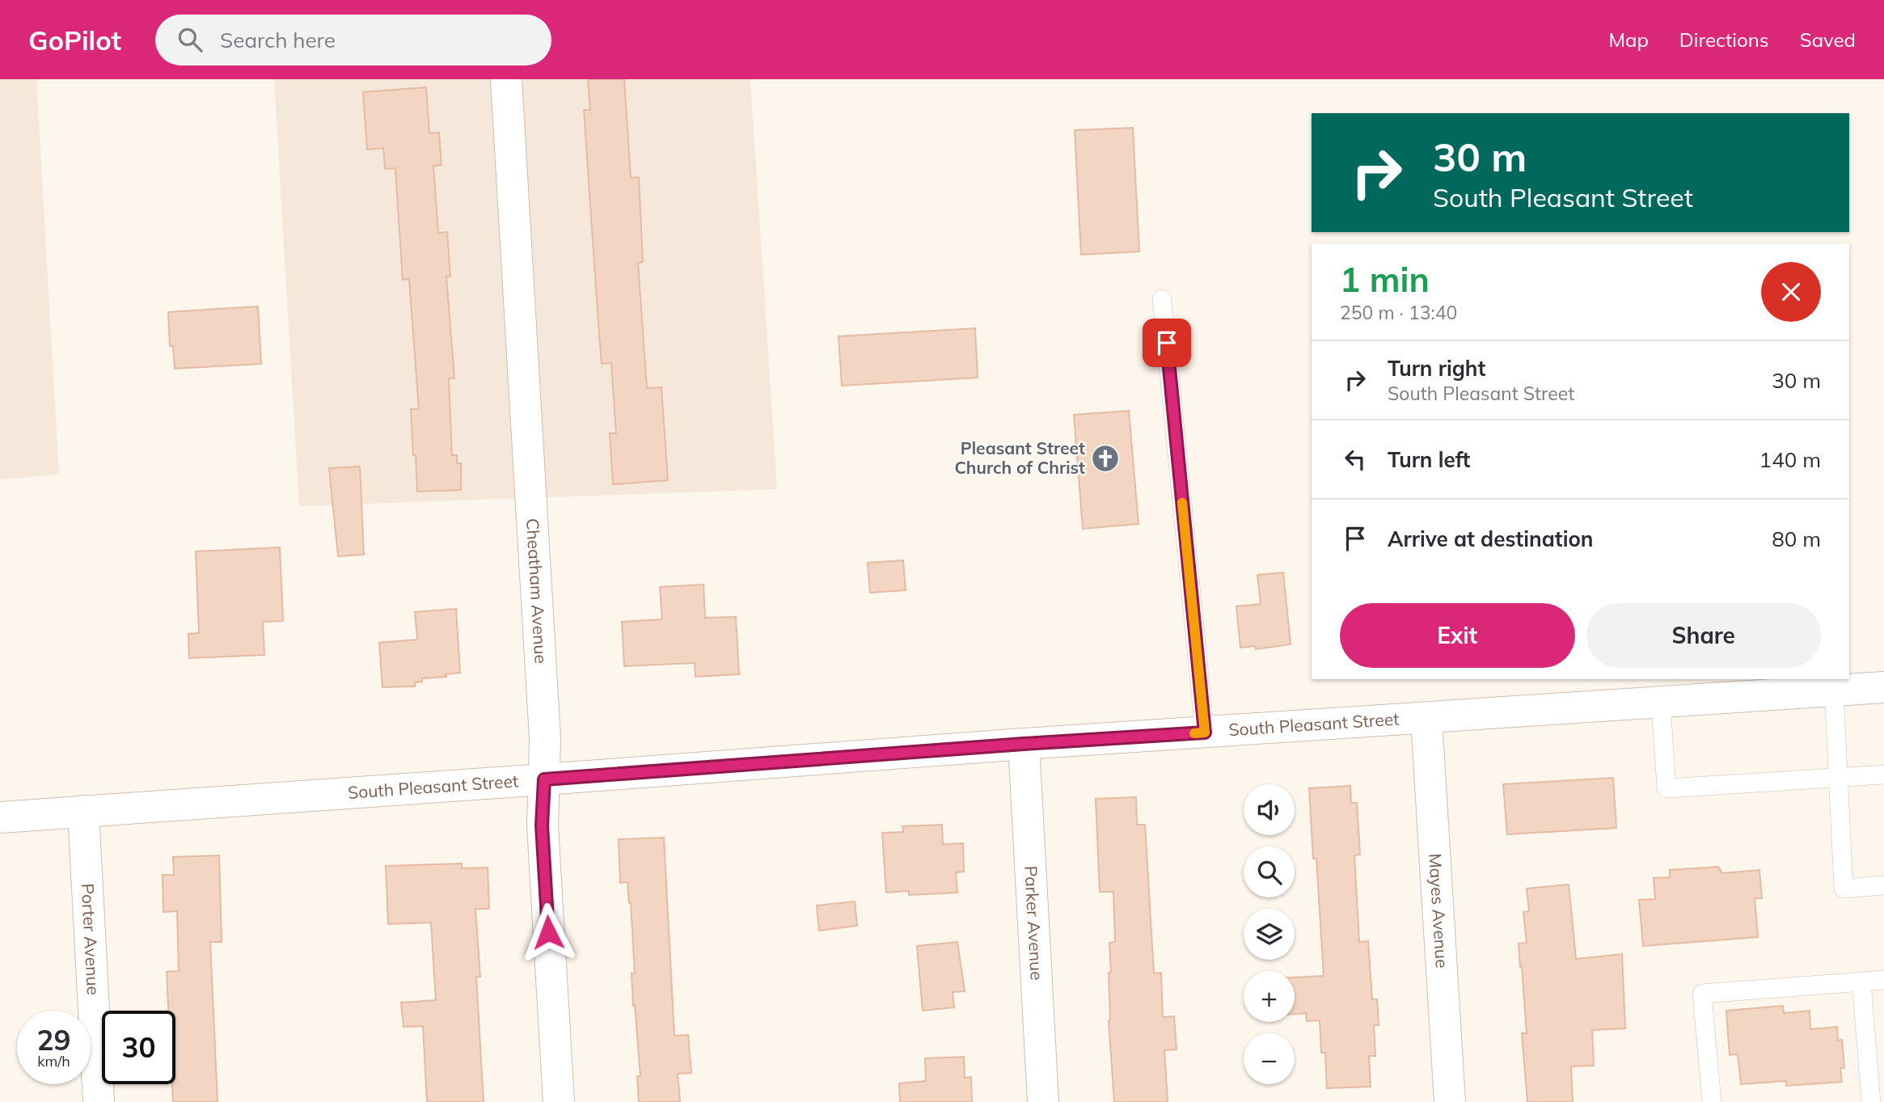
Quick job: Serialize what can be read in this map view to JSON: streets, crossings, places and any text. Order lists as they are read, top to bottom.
{
  "streets": {
    "street": [
      "Cheatham Avenue",
      "South Pleasant Street",
      "Mayes Avenue",
      "Parker Avenue",
      "Porter Avenue"
    ]
  },
  "crossings": [
    ["Cheatham Avenue", "South Pleasant Street"],
    ["South Pleasant Street", "Mayes Avenue"],
    ["South Pleasant Street", "Parker Avenue"],
    ["South Pleasant Street", "Porter Avenue"]
  ],
  "places": {
    "church": ["Pleasant Street Church of Christ"]
  },
  "page": {
    "header": "GoPilot",
    "search": "Search here",
    "nav": ["Map", "Directions", "Saved"],
    "turn": ["30 m", "South Pleasant Street"],
    "heading": ["1 min", "250 m · 13:40"],
    "list": [
      {
        "name": "Turn right",
        "note": "South Pleasant Street",
        "value": "30 m"
      },
      {
        "name": "Turn left",
        "value": "140 m"
      },
      {
        "name": "Arrive at destination",
        "value": "80 m"
      }
    ],
    "buttons": ["Exit", "Share"],
    "map_buttons": ["+", "−"],
    "speed": "29 km/h",
    "limit": "30"
  }
}
